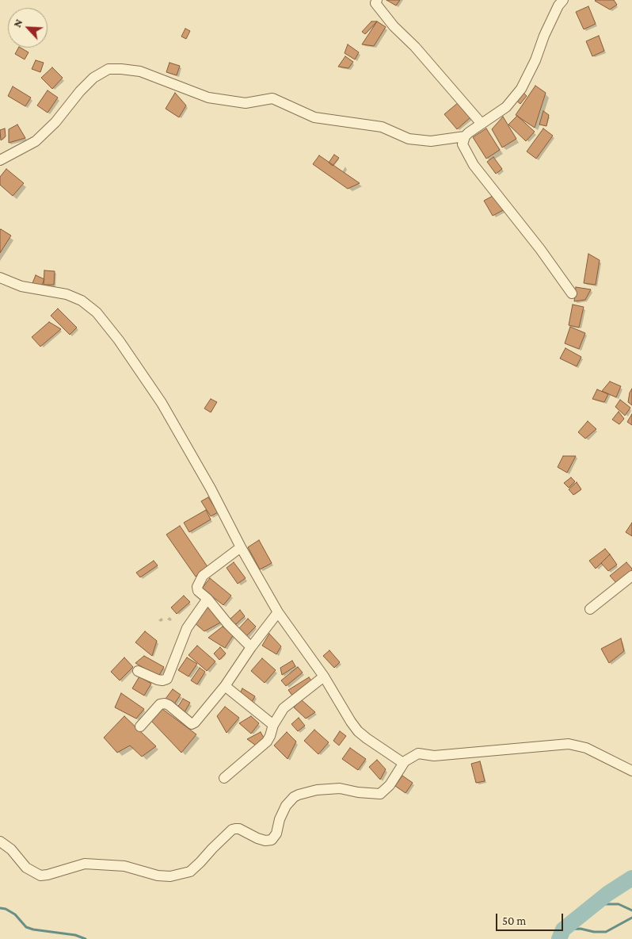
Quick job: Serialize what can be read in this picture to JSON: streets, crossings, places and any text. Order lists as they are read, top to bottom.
{
  "scale_bar": "50 m",
  "north": "top left"
}
